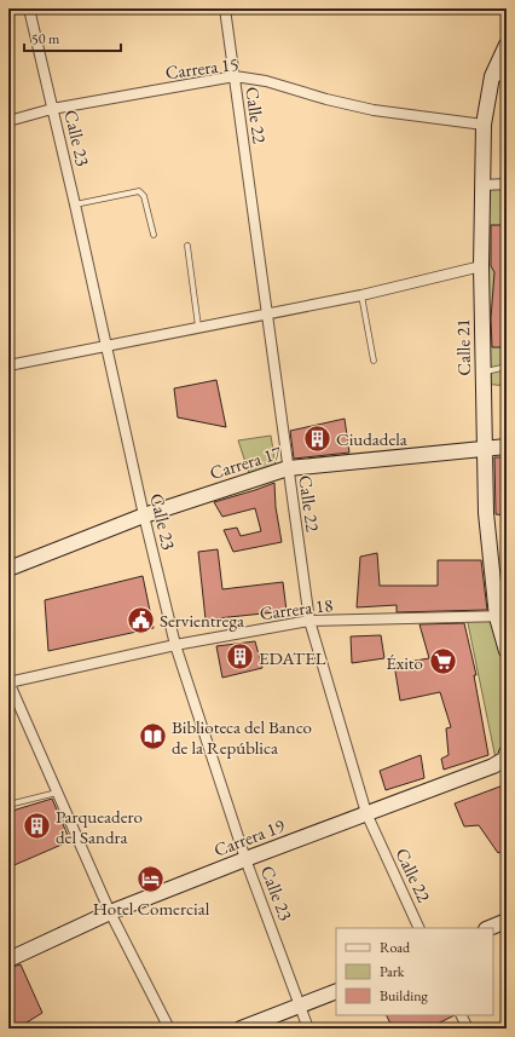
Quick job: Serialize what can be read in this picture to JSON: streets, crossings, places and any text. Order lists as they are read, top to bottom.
{
  "streets": {
    "main road": ["Calle 21", "Carrera 17", "Carrera 19"],
    "street": [
      "Carrera 15",
      "Calle 22",
      "Calle 23",
      "Carrera 18"
    ]
  },
  "crossings": [
    ["Carrera 15", "Calle 22"],
    ["Carrera 15", "Calle 23"],
    ["Carrera 15", "Calle 21"],
    ["Calle 22", "Carrera 17"],
    ["Calle 22", "Carrera 18"],
    ["Calle 22", "Carrera 19"],
    ["Calle 23", "Carrera 17"],
    ["Calle 23", "Carrera 18"],
    ["Calle 23", "Carrera 19"],
    ["Calle 21", "Carrera 17"],
    ["Calle 21", "Carrera 18"]
  ],
  "places": {
    "building": ["Ciudadela", "EDATEL", "Parqueadero del Sandra"],
    "public building": ["Servientrega"],
    "supermarket": ["Éxito"],
    "library": ["Biblioteca del Banco de la República"],
    "hotel": ["Hotel Comercial"]
  },
  "legend": ["Road", "Park", "Building"],
  "scale_bar": "50 m"
}
